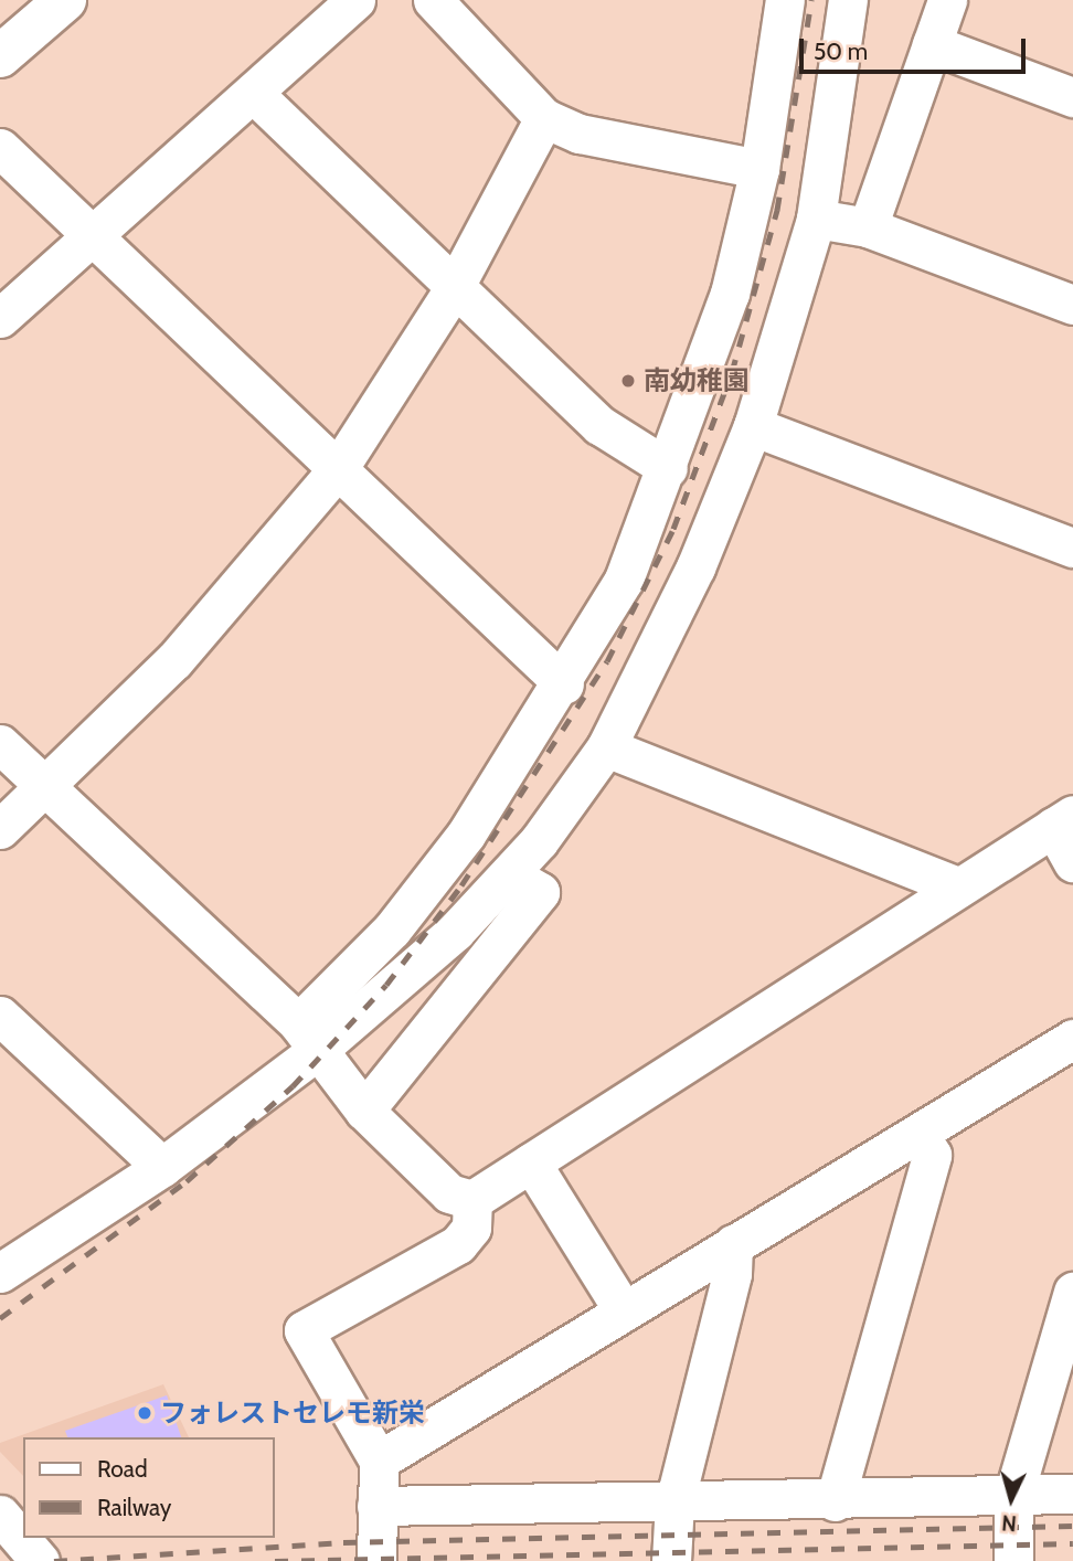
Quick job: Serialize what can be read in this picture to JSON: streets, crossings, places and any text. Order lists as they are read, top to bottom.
{
  "places": ["南幼稚園", "フォレストセレモ新栄"],
  "legend": ["Road", "Railway"],
  "scale_bar": "50 m",
  "north": "bottom"
}
